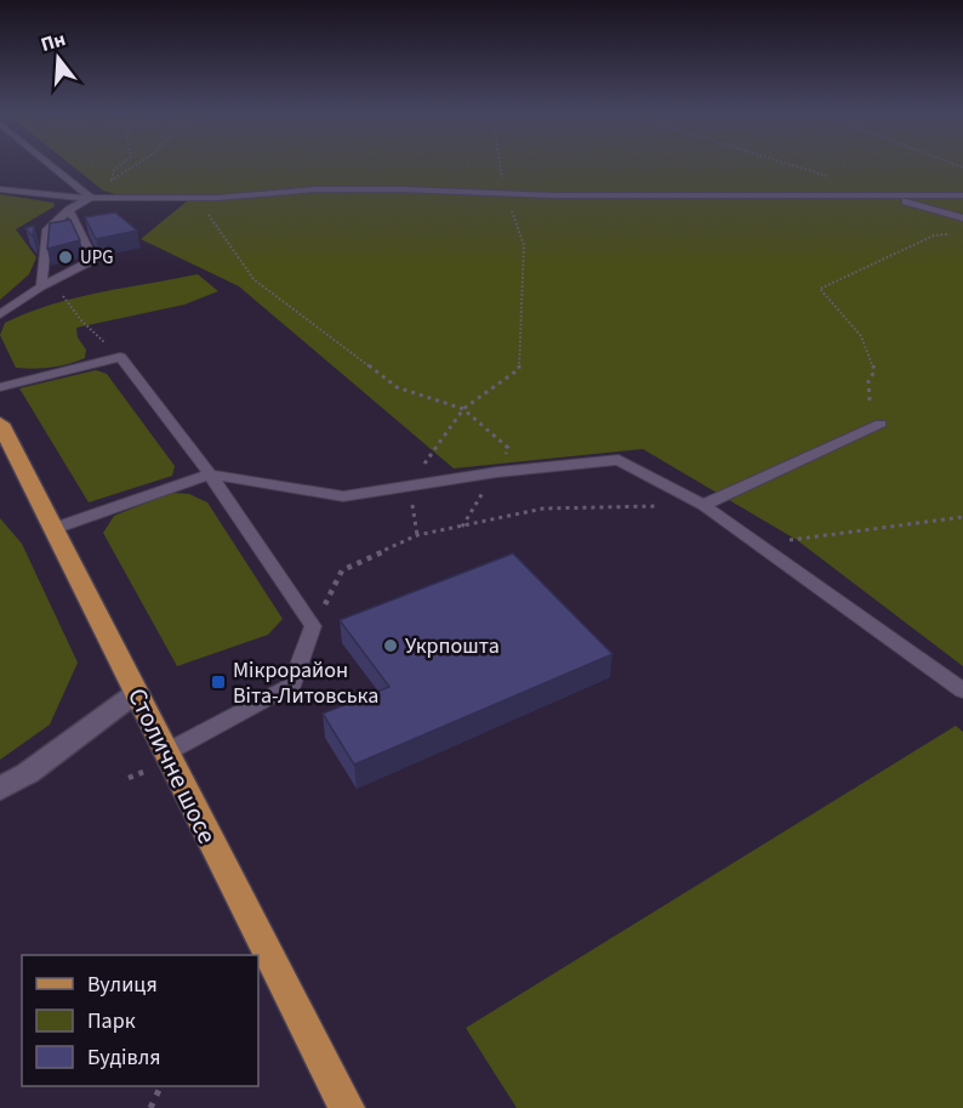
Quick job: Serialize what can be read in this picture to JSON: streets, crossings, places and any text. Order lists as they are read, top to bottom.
{
  "streets": {
    "main road": ["Столичне шосе"]
  },
  "places": {
    "other": ["UPG", "Укрпошта"],
    "transit": ["Мікрорайон Віта-Литовська"]
  },
  "legend": ["Вулиця", "Парк", "Будівля"],
  "north": "top"
}
